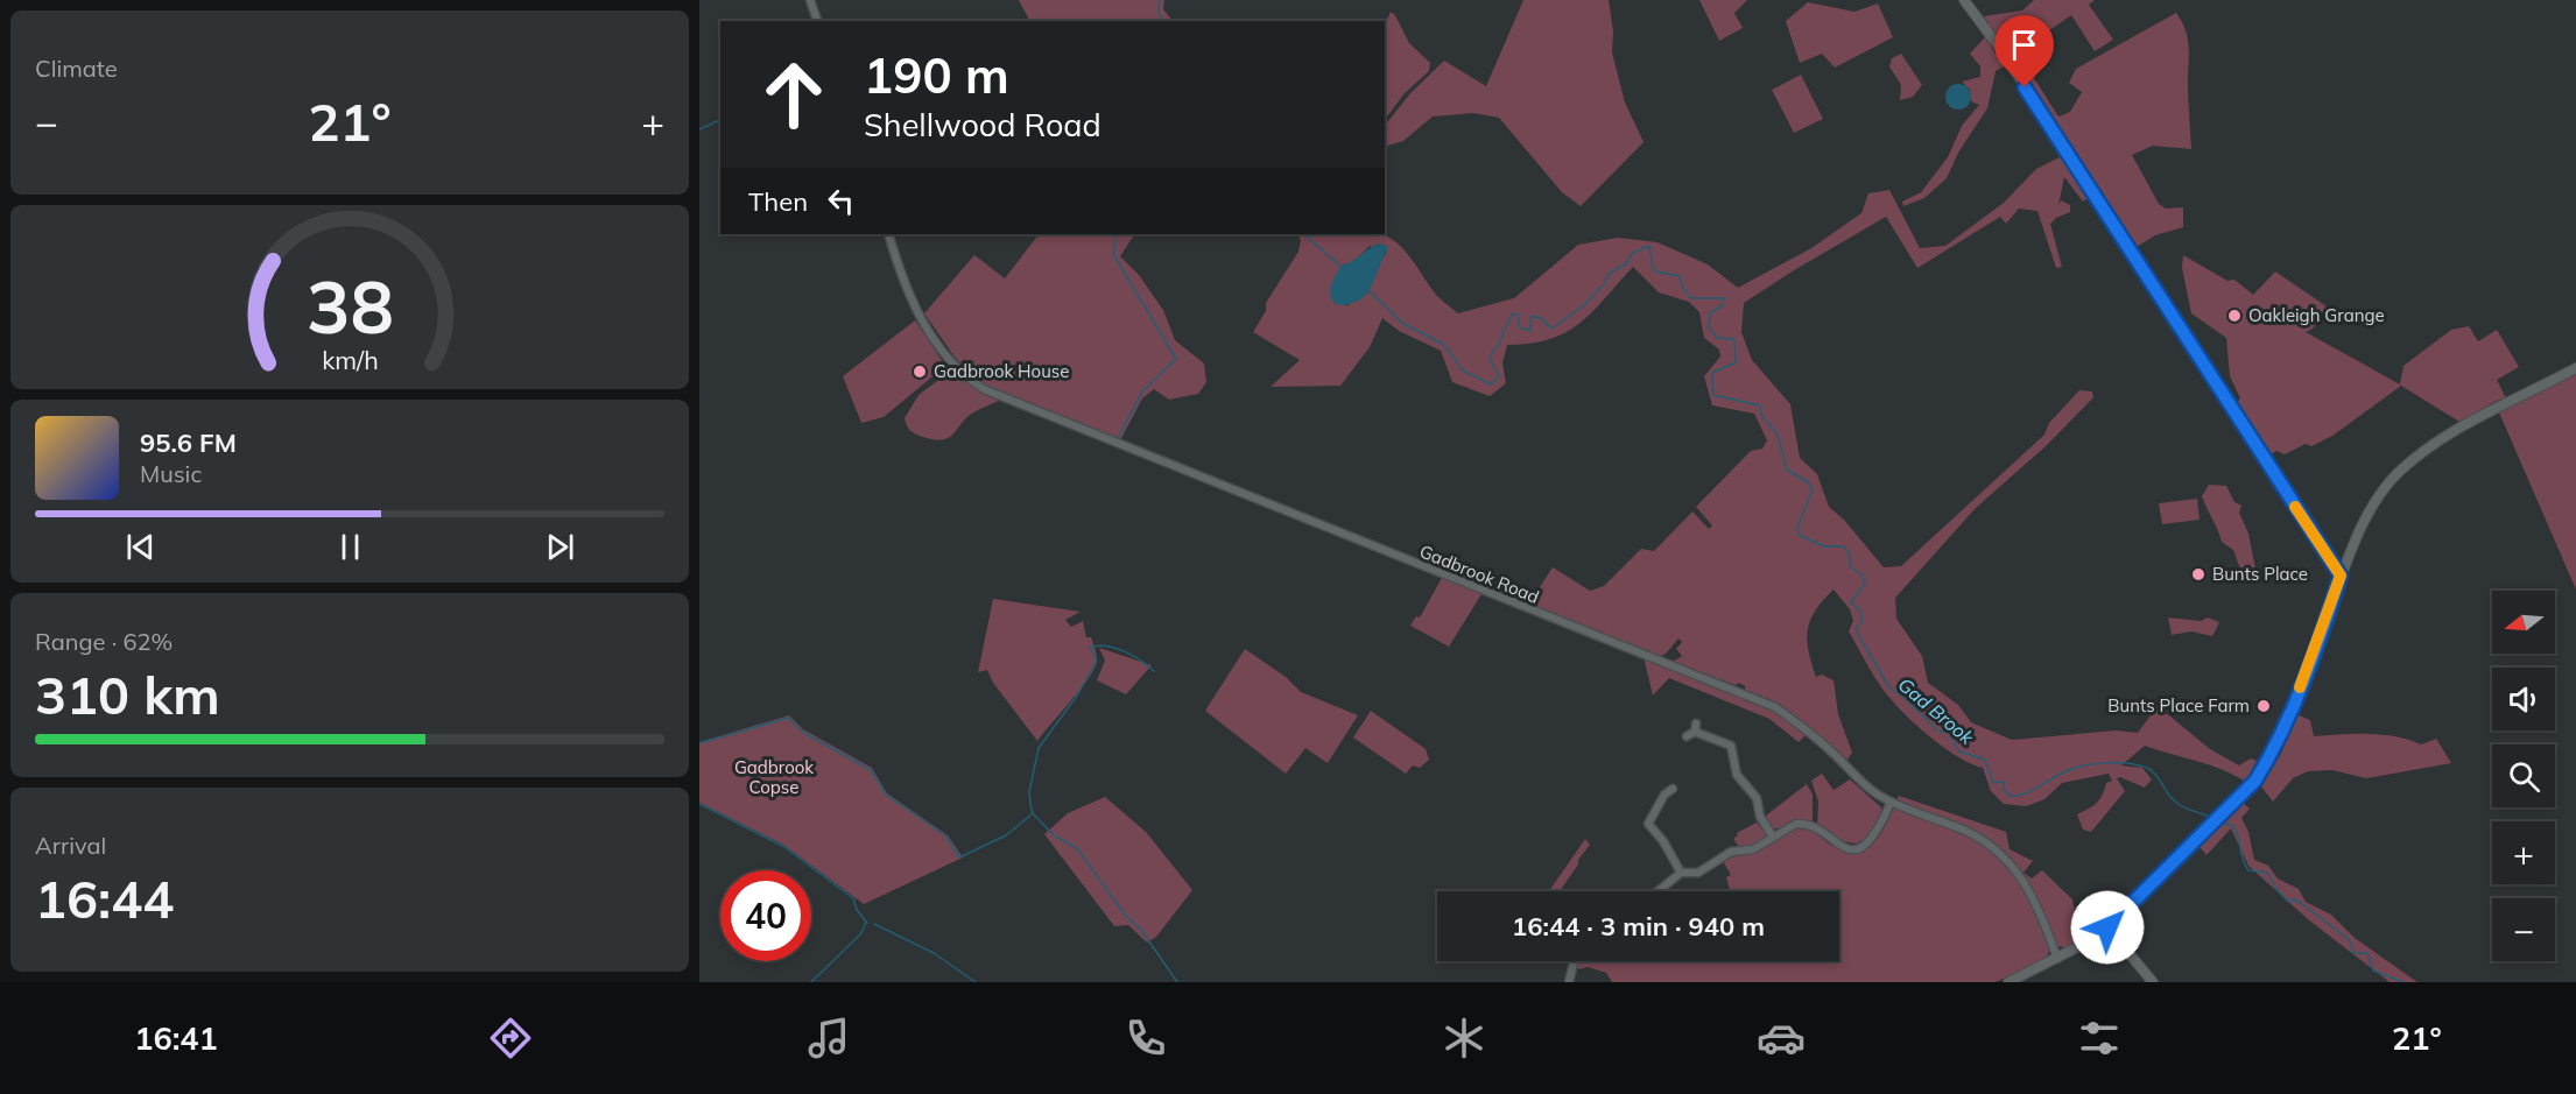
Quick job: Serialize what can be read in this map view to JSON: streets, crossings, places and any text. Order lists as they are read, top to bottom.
{
  "streets": {
    "street": ["Gadbrook Road"]
  },
  "water": ["Gad Brook"],
  "parks": ["Gadbrook Copse"],
  "places": [
    "Oakleigh Grange",
    "Gadbrook House",
    "Bunts Place",
    "Bunts Place Farm"
  ],
  "north": "left",
  "page": {
    "tile": [
      "Climate",
      ["Range · 62%", "310 km"],
      ["Arrival", "16:44"]
    ],
    "turn": ["190 m", "Shellwood Road"],
    "heat": ["−", "21°", "+"],
    "then": "Then",
    "song": ["95.6 FM", "Music"],
    "map_buttons": ["+", "−"],
    "limit": "40",
    "trip": "16:44 · 3 min · 940 m",
    "tabs": ["16:41", "21°"],
    "gauge": ["38", "km/h"]
  }
}
